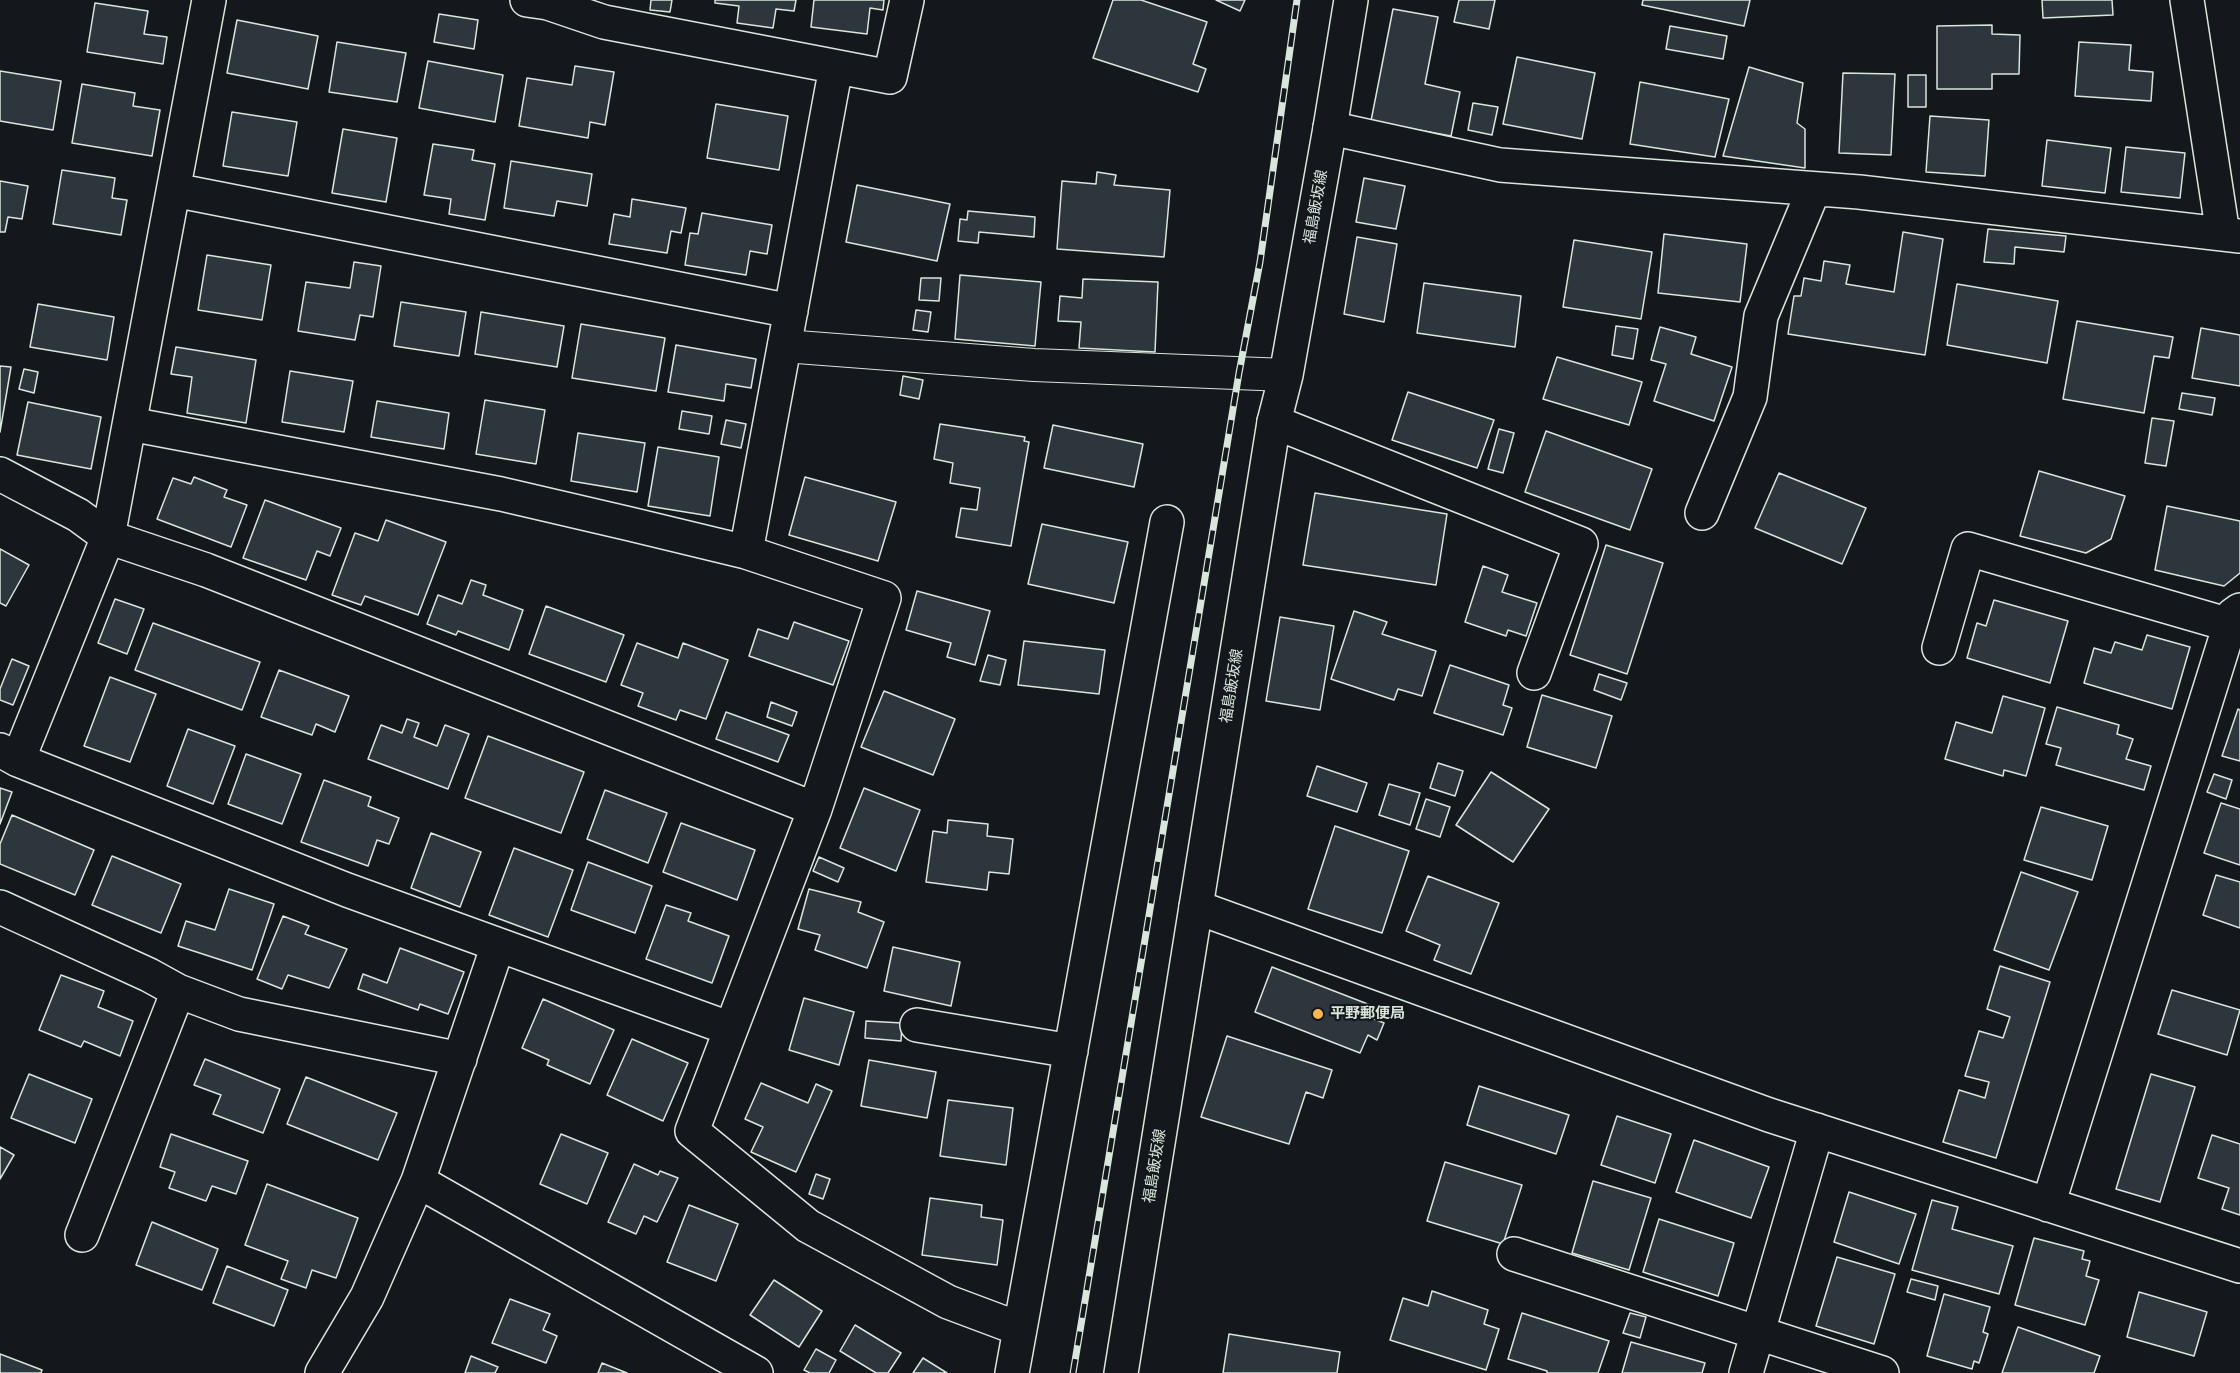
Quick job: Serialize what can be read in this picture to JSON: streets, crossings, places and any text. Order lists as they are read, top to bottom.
{
  "streets": {
    "street": ["福島飯坂線"]
  },
  "places": ["平野郵便局"]
}
